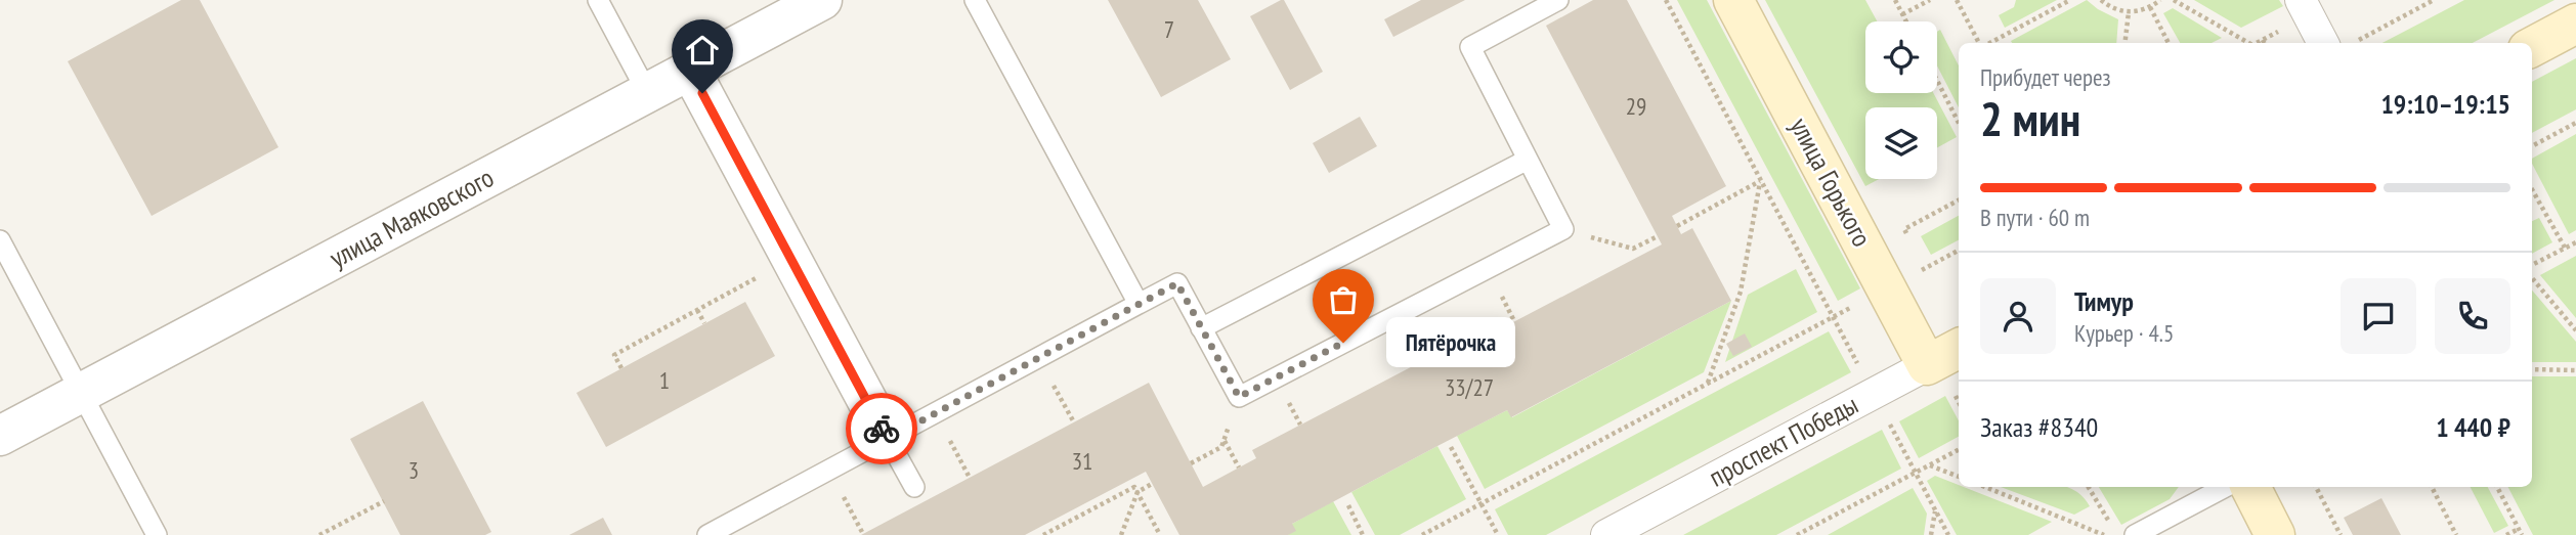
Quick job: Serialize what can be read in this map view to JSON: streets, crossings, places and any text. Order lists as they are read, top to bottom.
{
  "streets": {
    "main road": ["улица Горького", "проспект Победы"],
    "street": ["улица Маяковского"]
  },
  "crossings": [
    ["улица Горького", "проспект Победы"]
  ],
  "places": ["Пятёрочка"],
  "house_numbers": [
    "7",
    "29",
    "1",
    "33/27",
    "31",
    "3"
  ],
  "page": {
    "heading": ["2 мин", "Прибудет через", "19:10–19:15"],
    "panel": [
      "Тимур",
      "Курьер · 4.5",
      "Заказ #8340",
      "1 440 ₽"
    ],
    "bar": "В пути · 60 m",
    "bubble": "Пятёрочка"
  }
}
